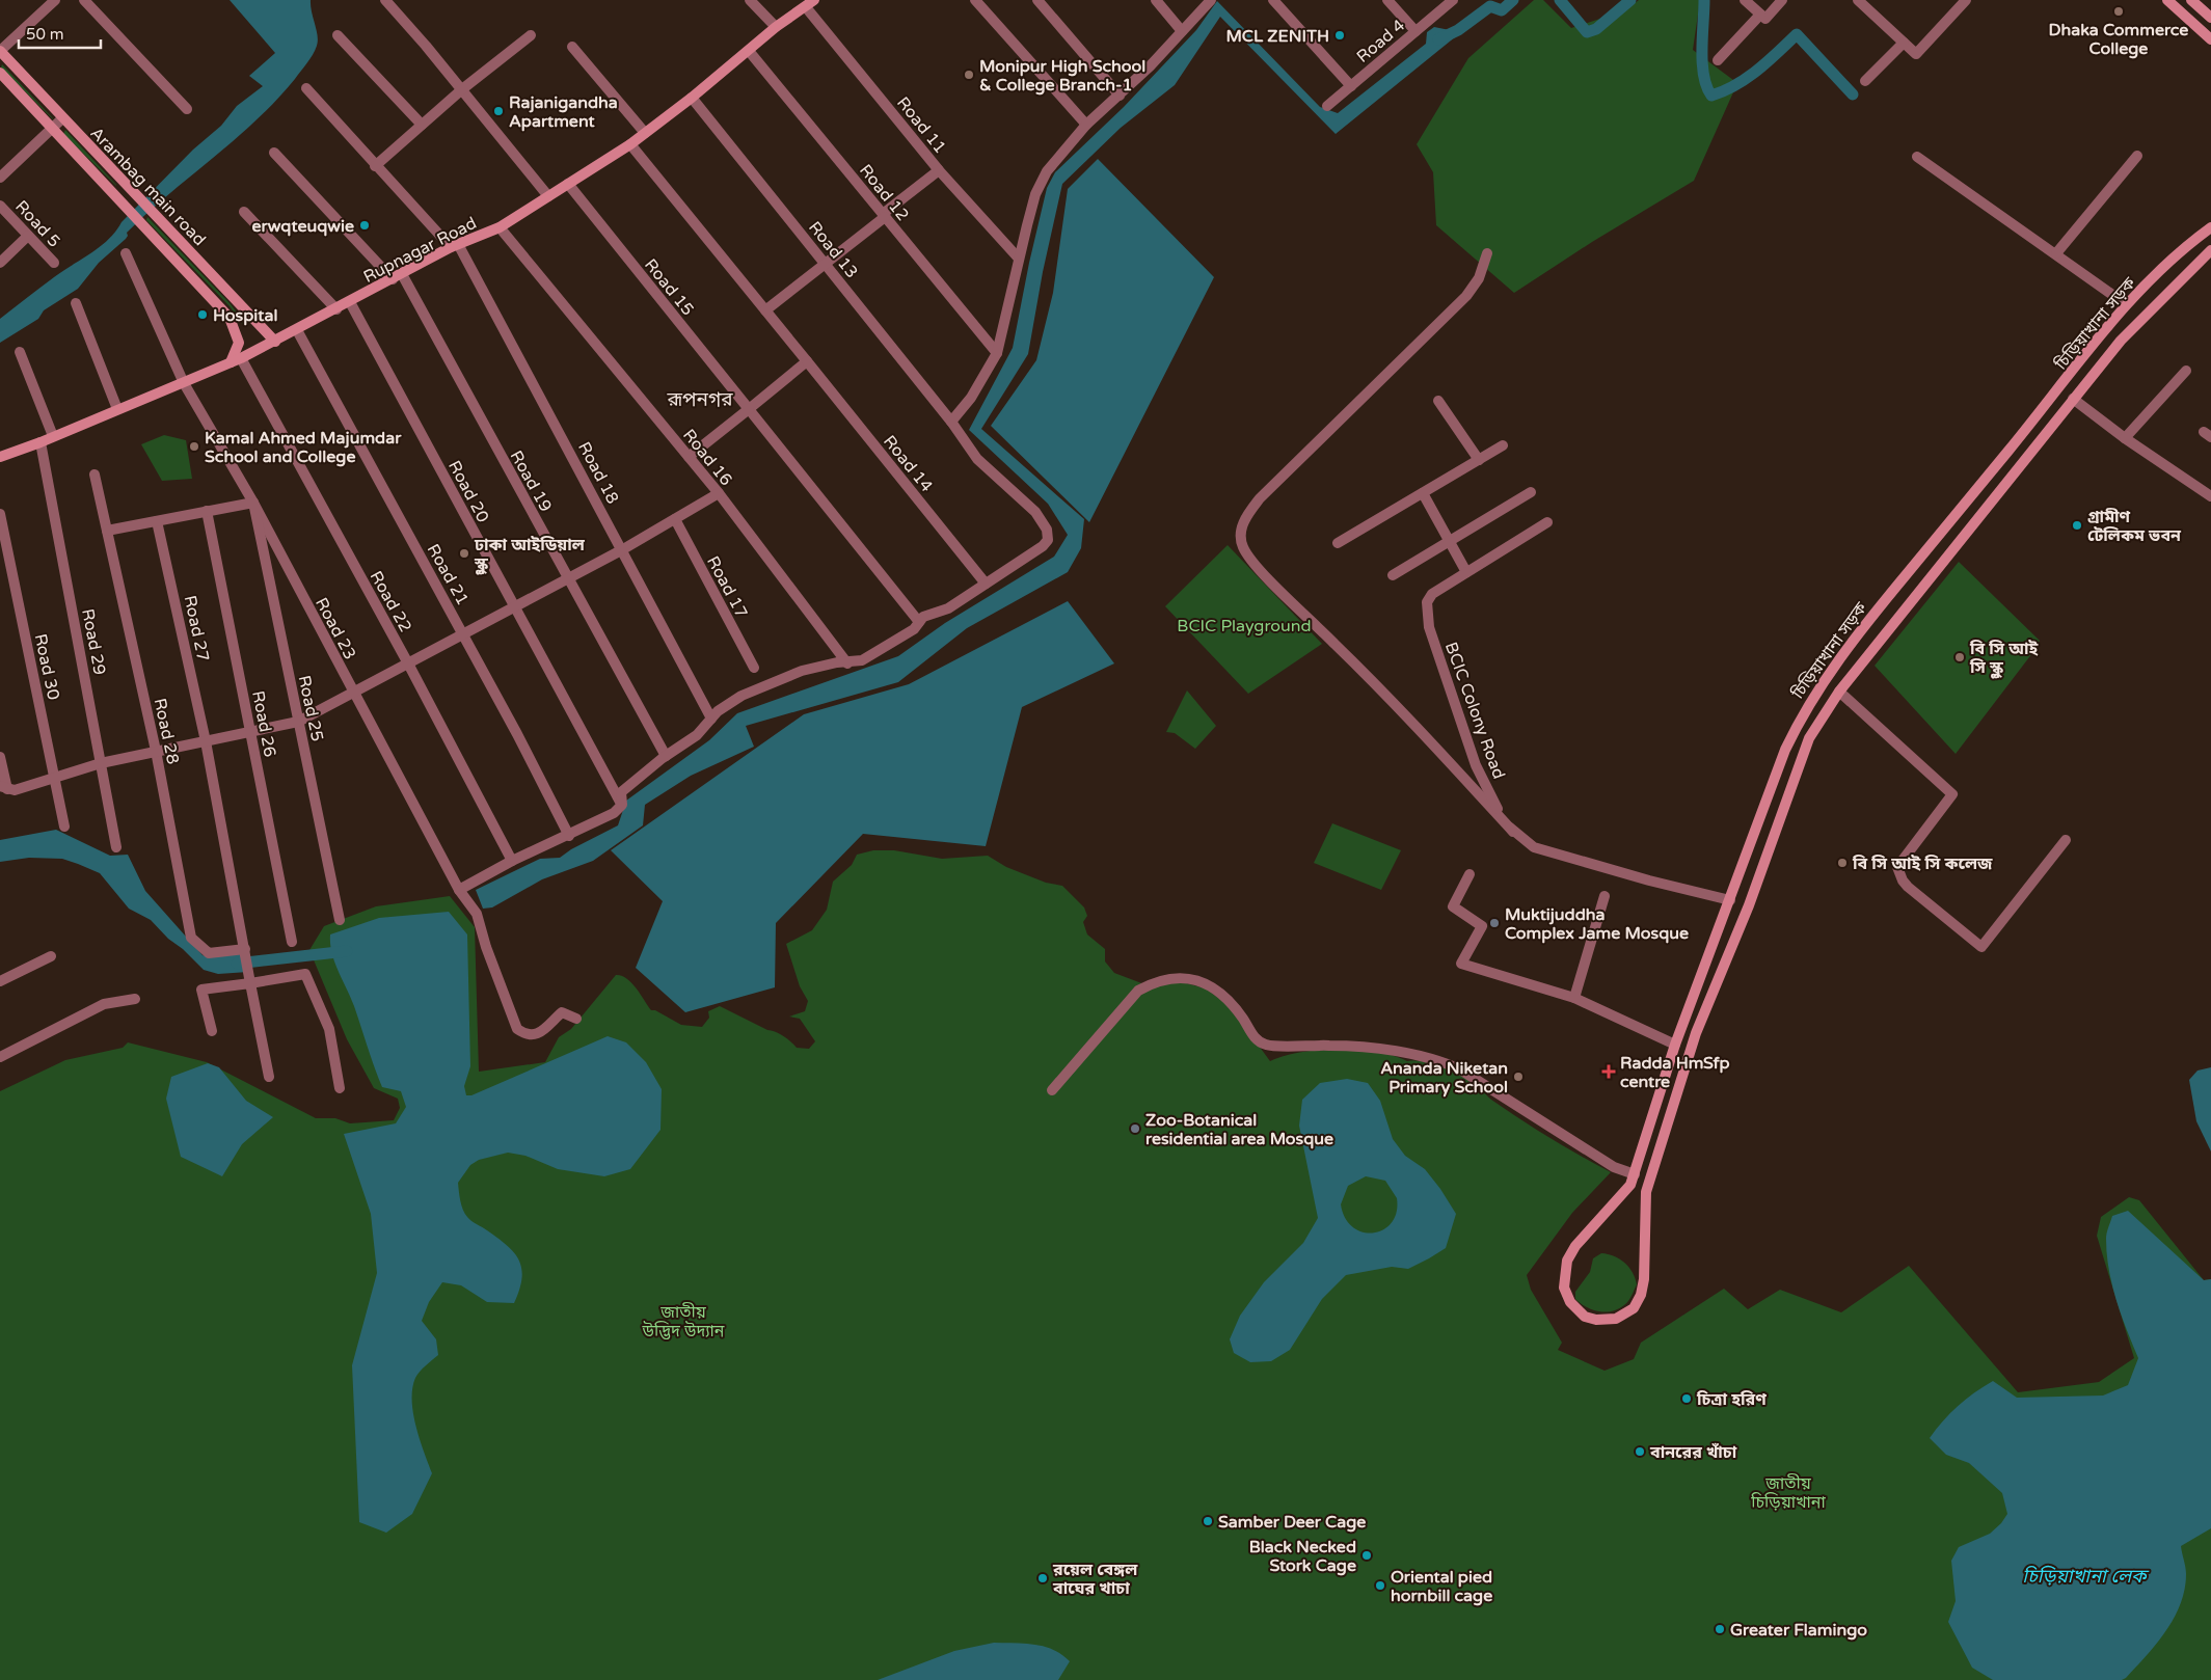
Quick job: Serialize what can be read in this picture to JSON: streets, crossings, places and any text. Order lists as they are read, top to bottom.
{
  "streets": {
    "main road": ["Arambag main road", "Rupnagar Road", "চিড়িয়াখানা সড়ক"],
    "street": [
      "Road 4",
      "Road 11",
      "Road 12",
      "Road 5",
      "Road 13",
      "Road 15",
      "Road 16",
      "Road 14",
      "Road 18",
      "Road 19",
      "Road 20",
      "Road 21",
      "Road 17",
      "Road 22",
      "Road 27",
      "Road 23",
      "Road 29",
      "Road 30",
      "Road 25",
      "BCIC Colony Road",
      "Road 26",
      "Road 28"
    ]
  },
  "crossings": [
    ["Road 11", "Rupnagar Road"],
    ["Arambag main road", "Rupnagar Road"],
    ["Arambag main road", "Road 22"],
    ["Road 12", "Rupnagar Road"],
    ["Rupnagar Road", "Road 13"],
    ["Rupnagar Road", "Road 15"],
    ["Rupnagar Road", "Road 16"],
    ["Rupnagar Road", "Road 18"],
    ["Rupnagar Road", "Road 19"],
    ["Rupnagar Road", "Road 20"],
    ["Rupnagar Road", "Road 21"],
    ["Rupnagar Road", "Road 22"],
    ["Rupnagar Road", "Road 23"],
    ["Rupnagar Road", "Road 29"],
    ["Road 13", "Road 14"],
    ["চিড়িয়াখানা সড়ক", "BCIC Colony Road"],
    ["Road 27", "Road 28"],
    ["Road 23", "Road 25"]
  ],
  "districts": ["রূপনগর"],
  "water": ["চিড়িয়াখানা লেক"],
  "parks": ["BCIC Playground", "জাতীয় উদ্ভিদ উদ্যান", "জাতীয় চিড়িয়াখানা"],
  "places": {
    "other": [
      "Dhaka Commerce College",
      "MCL ZENITH",
      "Monipur High School & College Branch-1",
      "Rajanigandha Apartment",
      "erwqteuqwie",
      "Hospital",
      "Kamal Ahmed Majumdar School and College",
      "গ্রামীণ টেলিকম ভবন",
      "ঢাকা আইডিয়াল স্কুল",
      "বি সি আই সি স্কুল",
      "বি সি আই সি কলেজ",
      "Muktijuddha Complex Jame Mosque",
      "Ananda Niketan Primary School",
      "Zoo-Botanical residential area Mosque",
      "চিত্রা হরিণ",
      "বানরের খাঁচা",
      "Samber Deer Cage",
      "Black Necked Stork Cage",
      "রয়েল বেঙ্গল বাঘের খাচা",
      "Oriental pied hornbill cage",
      "Greater Flamingo"
    ],
    "health": ["Radda HmSfp centre"]
  },
  "scale_bar": "50 m"
}
